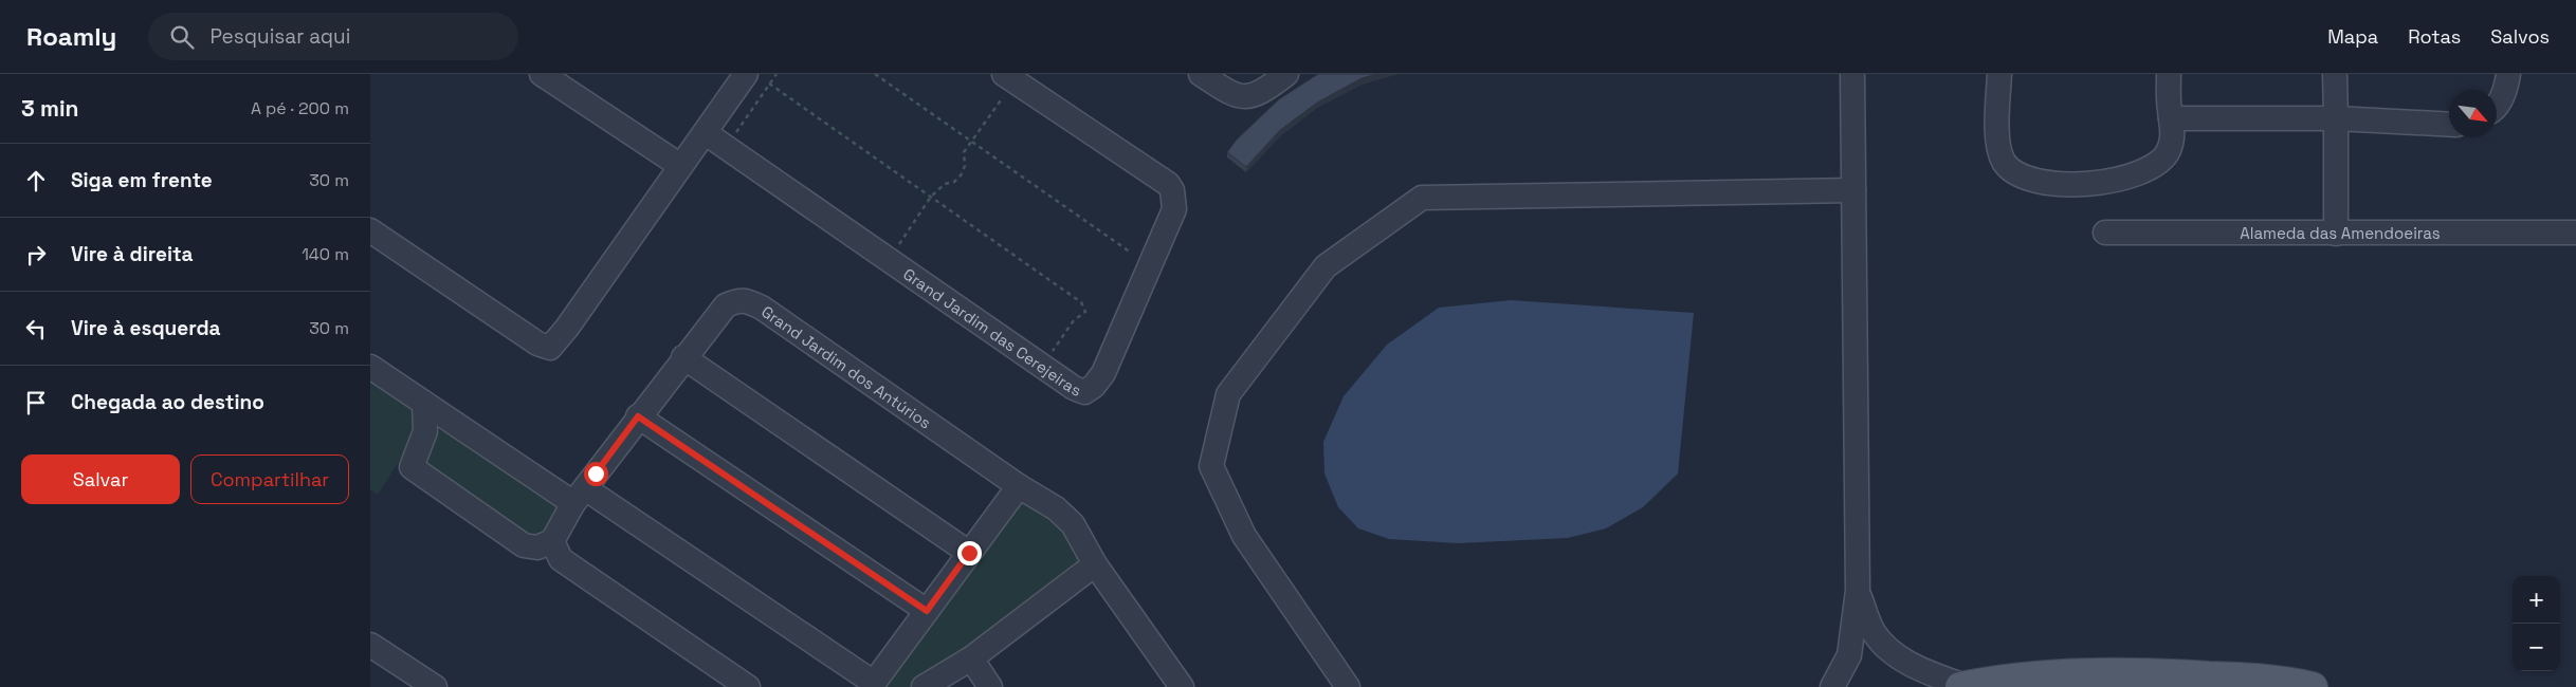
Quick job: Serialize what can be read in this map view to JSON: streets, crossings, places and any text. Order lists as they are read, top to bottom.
{
  "streets": {
    "street": ["Alameda das Amendoeiras", "Grand Jardim das Cerejeiras", "Grand Jardim dos Antúrios"]
  },
  "north": "bottom right",
  "page": {
    "header": "Roamly",
    "search": "Pesquisar aqui",
    "nav": ["Mapa", "Rotas", "Salvos"],
    "heading": ["3 min", "A pé · 200 m"],
    "list": [
      ["Siga em frente", "30 m"],
      ["Vire à direita", "140 m"],
      ["Vire à esquerda", "30 m"],
      "Chegada ao destino"
    ],
    "buttons": ["Salvar", "Compartilhar"],
    "map_buttons": ["+", "−"]
  }
}
